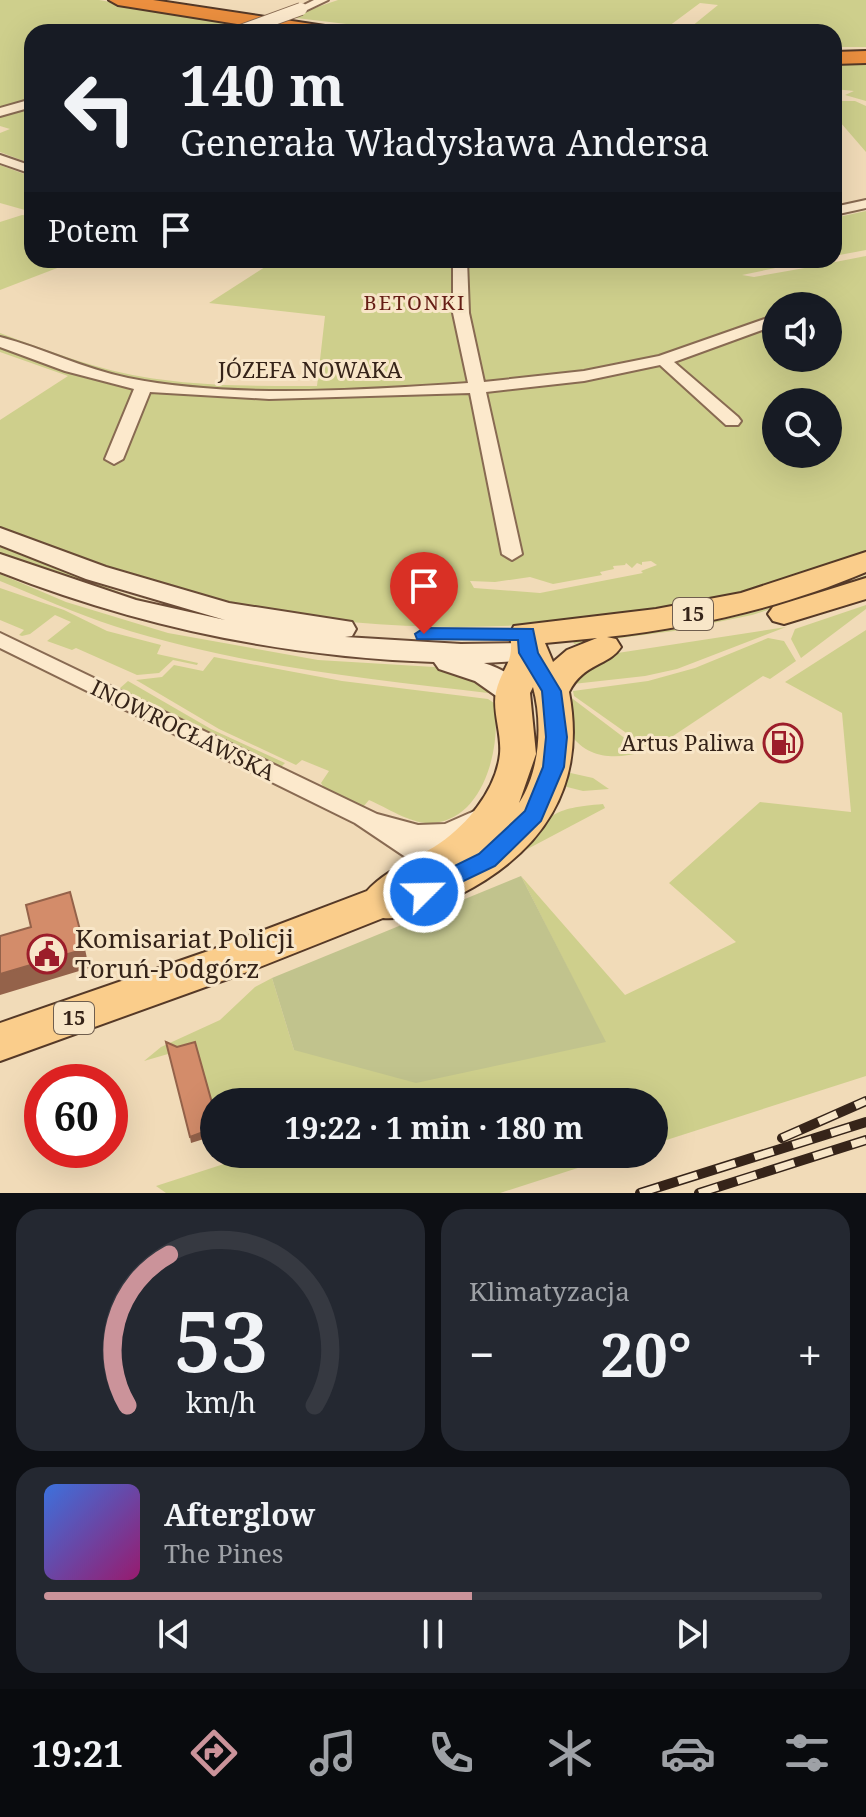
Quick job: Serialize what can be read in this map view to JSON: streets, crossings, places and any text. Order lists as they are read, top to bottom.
{
  "streets": {
    "main road": ["15"],
    "street": ["JÓZEFA NOWAKA", "INOWROCŁAWSKA"]
  },
  "crossings": [
    ["15", "INOWROCŁAWSKA"]
  ],
  "districts": ["BETONKI"],
  "places": {
    "fuel station": ["Artus Paliwa"],
    "public building": ["Komisariat Policji Toruń-Podgórz"]
  },
  "page": {
    "turn": ["140 m", "Generała Władysława Andersa"],
    "then": "Potem",
    "limit": "60",
    "trip": "19:22 · 1 min · 180 m",
    "tile": "Klimatyzacja",
    "heat": ["−", "20°", "+"],
    "song": ["Afterglow", "The Pines"],
    "tabs": "19:21",
    "gauge": ["53", "km/h"]
  }
}
